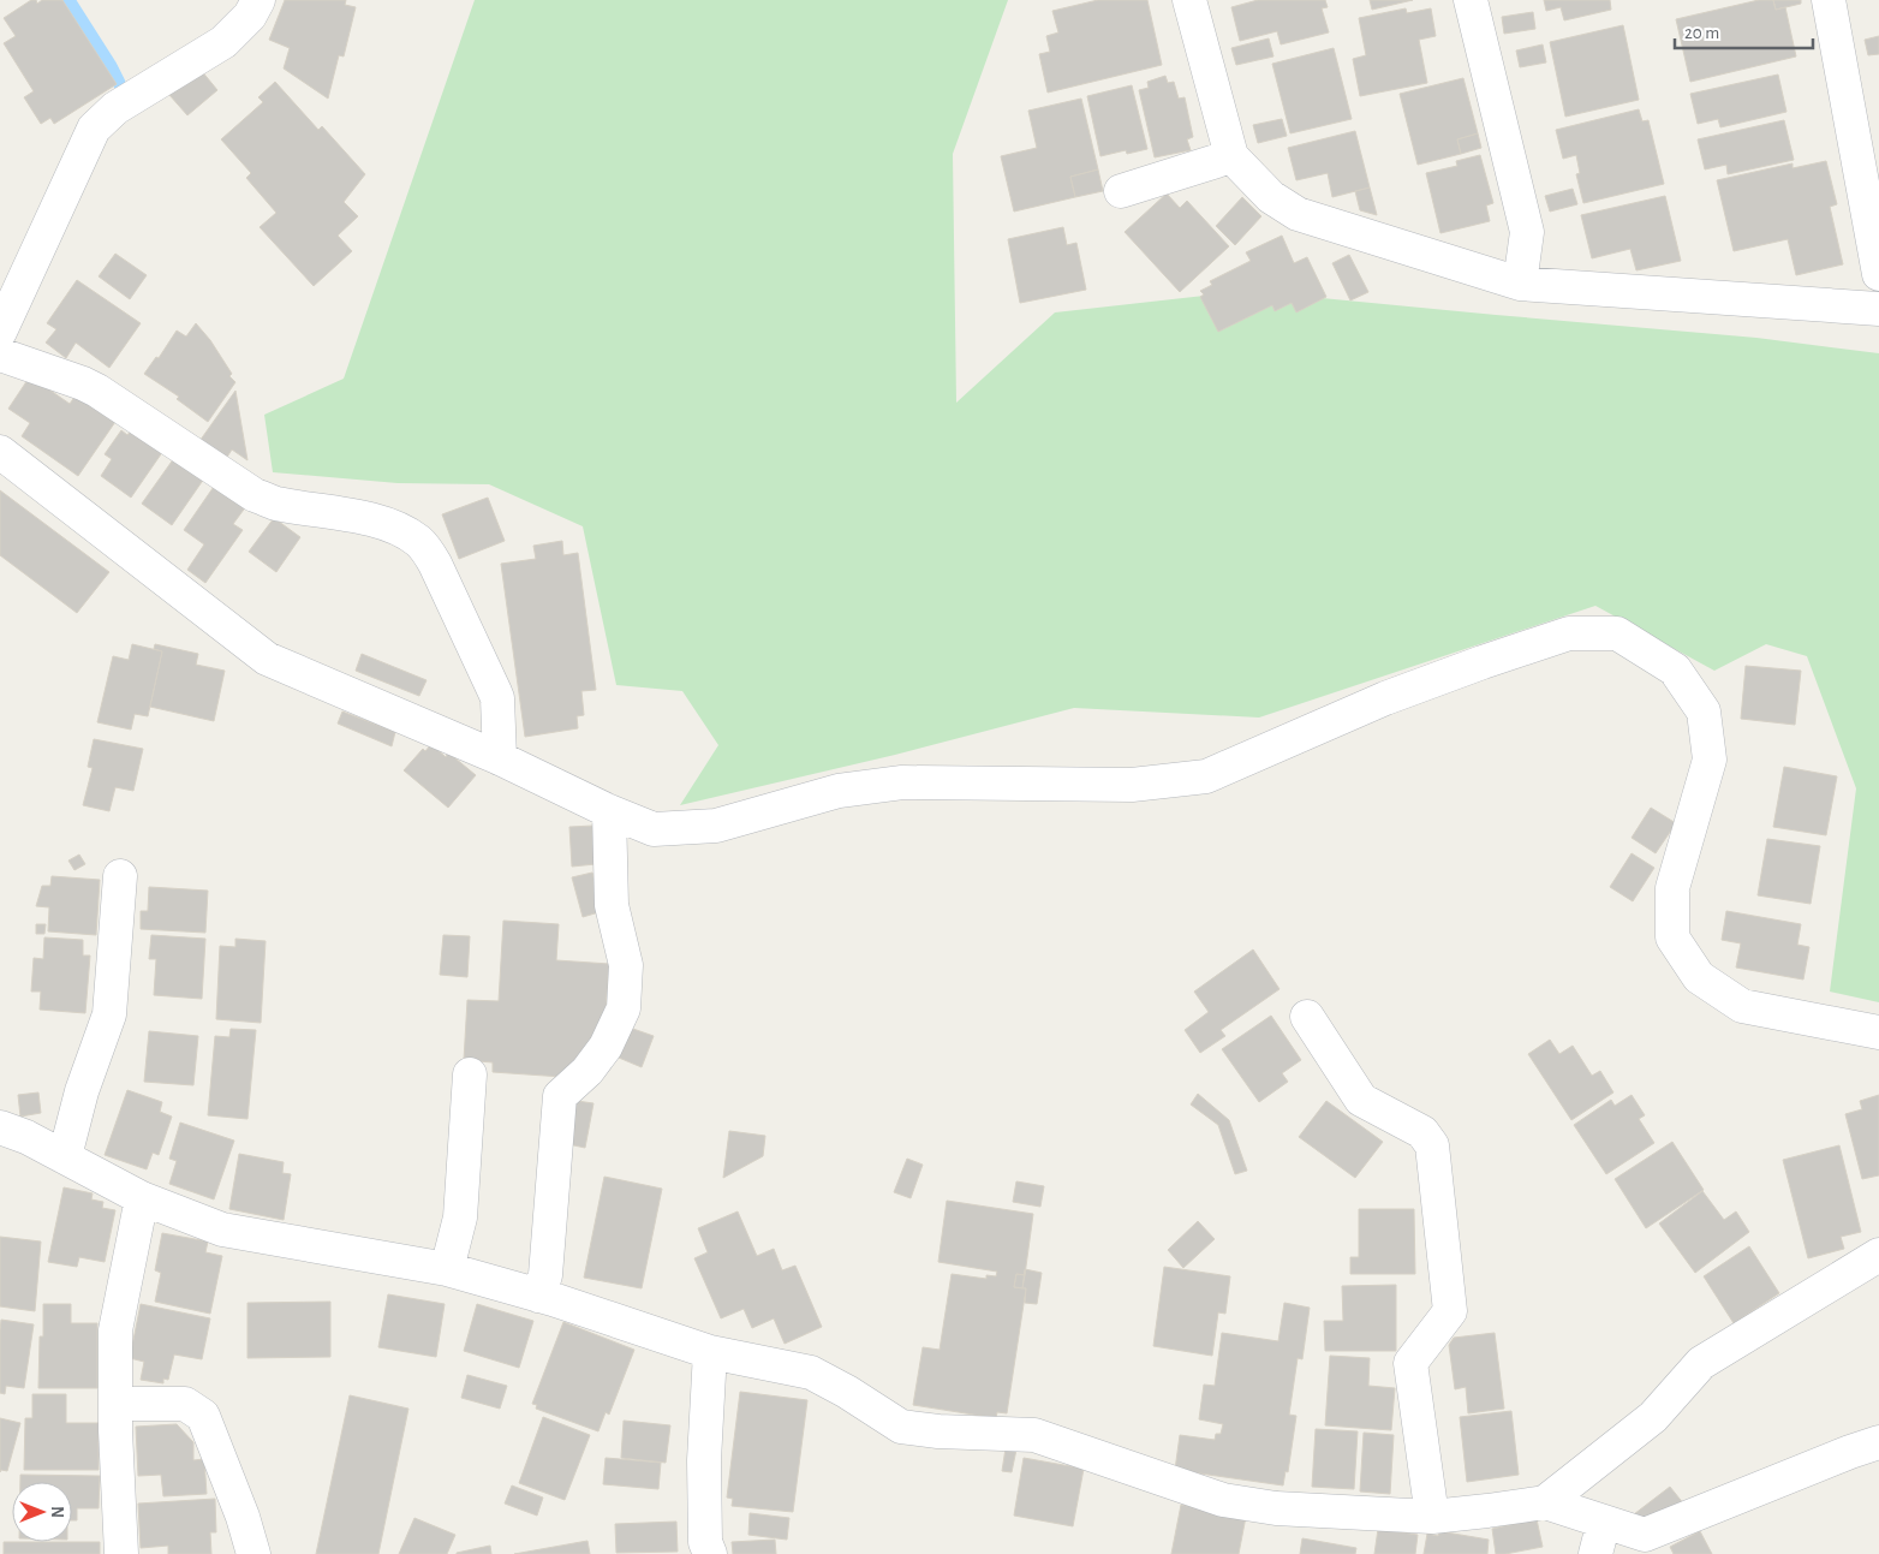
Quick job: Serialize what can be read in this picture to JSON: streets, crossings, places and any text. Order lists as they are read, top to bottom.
{
  "scale_bar": "20 m",
  "north": "right"
}
